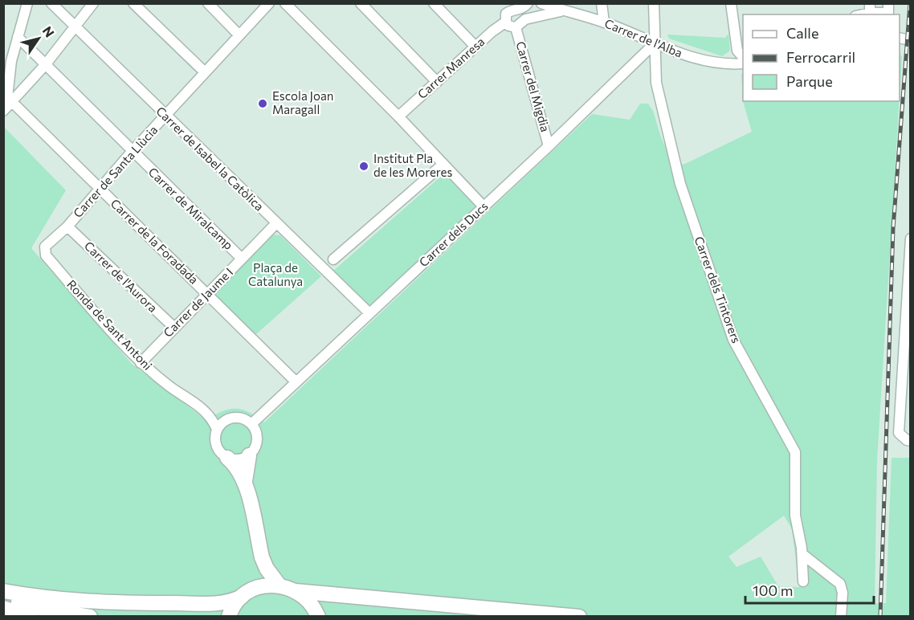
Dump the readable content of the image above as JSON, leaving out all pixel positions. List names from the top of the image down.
{
  "streets": {
    "street": [
      "Carrer de l'Alba",
      "Carrer Manresa",
      "Carrer del Migdia",
      "Carrer de Isabel la Catòlica",
      "Carrer de Santa Llùcia",
      "Carrer de Miralcamp",
      "Carrer dels Ducs",
      "Carrer de la Foradada",
      "Carrer de l'Aurora",
      "Carrer dels Tintorers",
      "Carrer de Jaume I",
      "Ronda de Sant Antoni"
    ]
  },
  "crossings": [
    ["Carrer de l'Alba", "Carrer del Migdia"],
    ["Carrer de l'Alba", "Carrer dels Ducs"],
    ["Carrer de l'Alba", "Carrer dels Tintorers"],
    ["Carrer del Migdia", "Carrer dels Ducs"],
    ["Carrer de Isabel la Catòlica", "Carrer de Santa Llùcia"],
    ["Carrer de Isabel la Catòlica", "Carrer dels Ducs"],
    ["Carrer de Isabel la Catòlica", "Carrer de Jaume I"],
    ["Carrer de Santa Llùcia", "Carrer de Miralcamp"],
    ["Carrer de Santa Llùcia", "Carrer de la Foradada"],
    ["Carrer de Santa Llùcia", "Carrer de l'Aurora"],
    ["Carrer de Santa Llùcia", "Ronda de Sant Antoni"],
    ["Carrer de Miralcamp", "Carrer de Jaume I"],
    ["Carrer dels Ducs", "Carrer de la Foradada"],
    ["Carrer dels Ducs", "Carrer dels Tintorers"],
    ["Carrer dels Ducs", "Ronda de Sant Antoni"],
    ["Carrer de la Foradada", "Carrer de Jaume I"],
    ["Carrer de l'Aurora", "Carrer de Jaume I"],
    ["Carrer de Jaume I", "Ronda de Sant Antoni"]
  ],
  "parks": ["Plaça de Catalunya"],
  "places": ["Escola Joan Maragall", "Institut Pla de les Moreres"],
  "legend": ["Calle", "Ferrocarril", "Parque"],
  "scale_bar": "100 m",
  "north": "top right"
}
